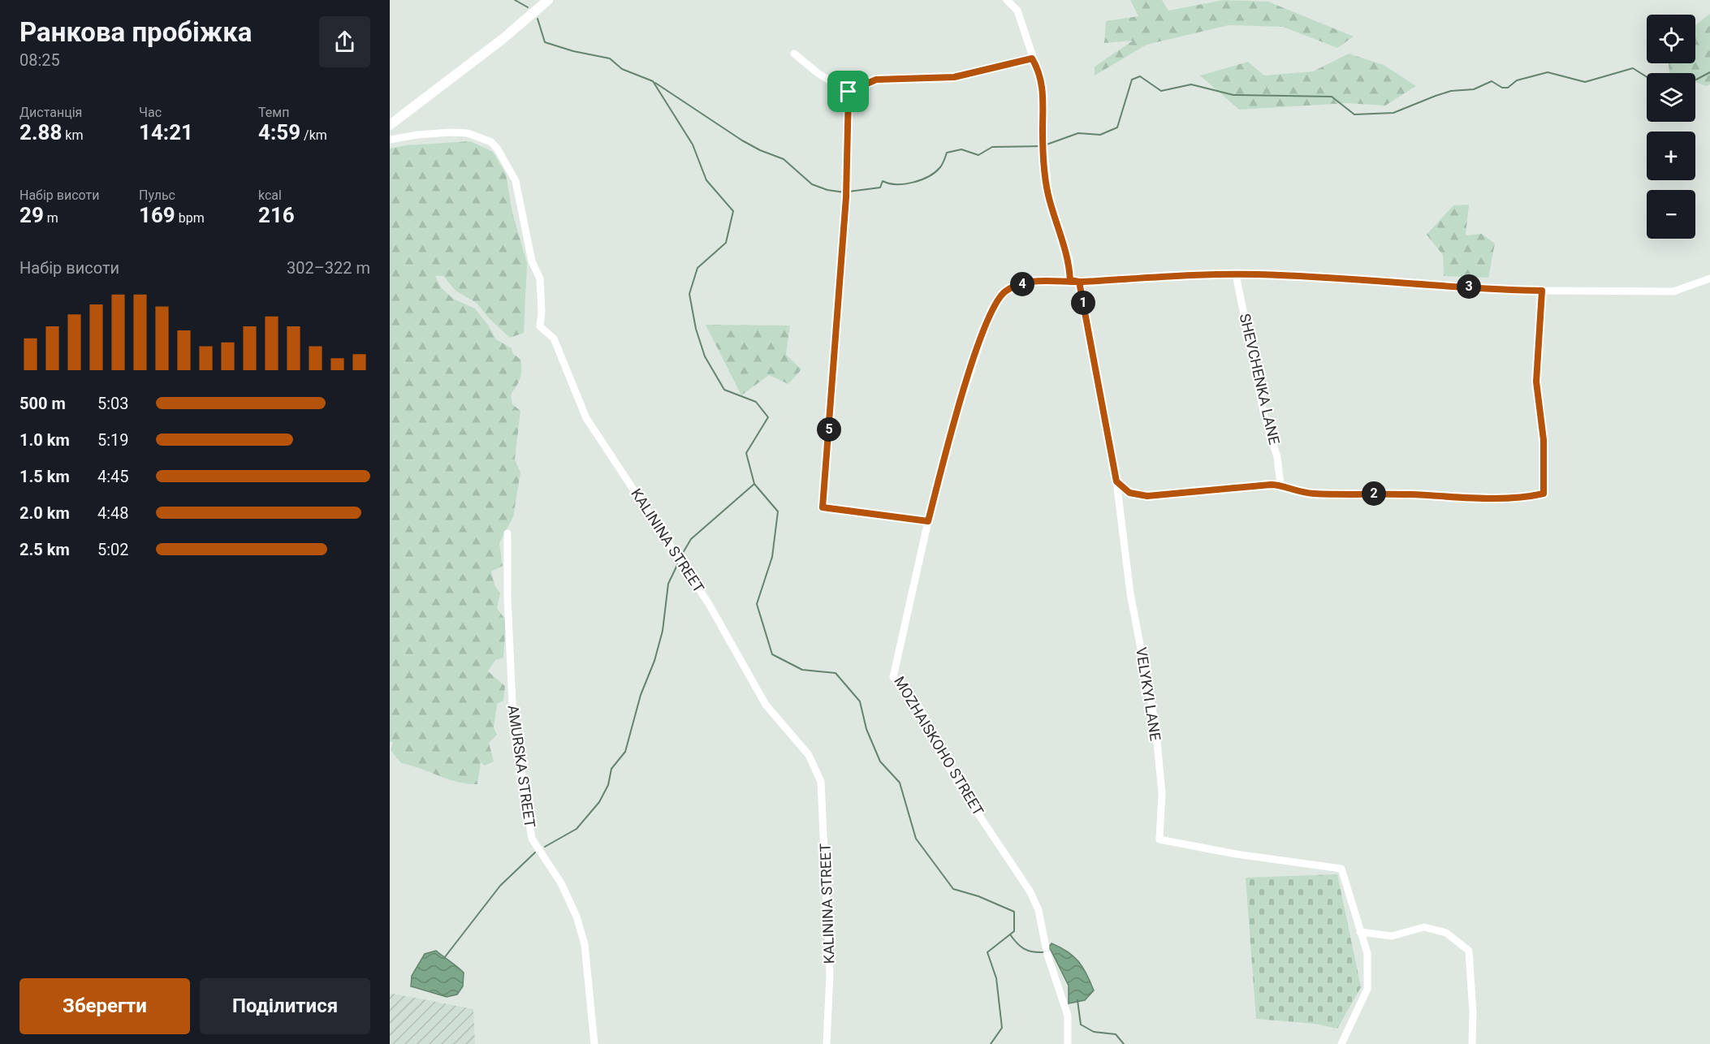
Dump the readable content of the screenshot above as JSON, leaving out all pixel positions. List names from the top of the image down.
{
  "streets": {
    "street": [
      "SHEVCHENKA LANE",
      "KALININA STREET",
      "VELYKYI LANE",
      "MOZHAISKOHO STREET",
      "AMURSKA STREET"
    ]
  },
  "crossings": [
    ["SHEVCHENKA LANE", "MOZHAISKOHO STREET"],
    ["VELYKYI LANE", "MOZHAISKOHO STREET"]
  ],
  "page": {
    "heading": ["Ранкова пробіжка", "08:25"],
    "map_buttons": ["+", "−"],
    "stats": [
      ["Дистанція", "2.88 km"],
      ["Час", "14:21"],
      ["Темп", "4:59 /km"],
      ["Набір висоти", "29 m"],
      ["Пульс", "169 bpm"],
      ["kcal", "216"]
    ],
    "chart": ["Набір висоти", "302–322 m"],
    "pins": [
      "4",
      "3",
      "1",
      "5",
      "2"
    ],
    "list": [
      {
        "name": "500 m",
        "note": "5:03"
      },
      {
        "name": "1.0 km",
        "note": "5:19"
      },
      {
        "name": "1.5 km",
        "note": "4:45"
      },
      {
        "name": "2.0 km",
        "note": "4:48"
      },
      {
        "name": "2.5 km",
        "note": "5:02"
      }
    ],
    "buttons": ["Зберегти", "Поділитися"]
  }
}
